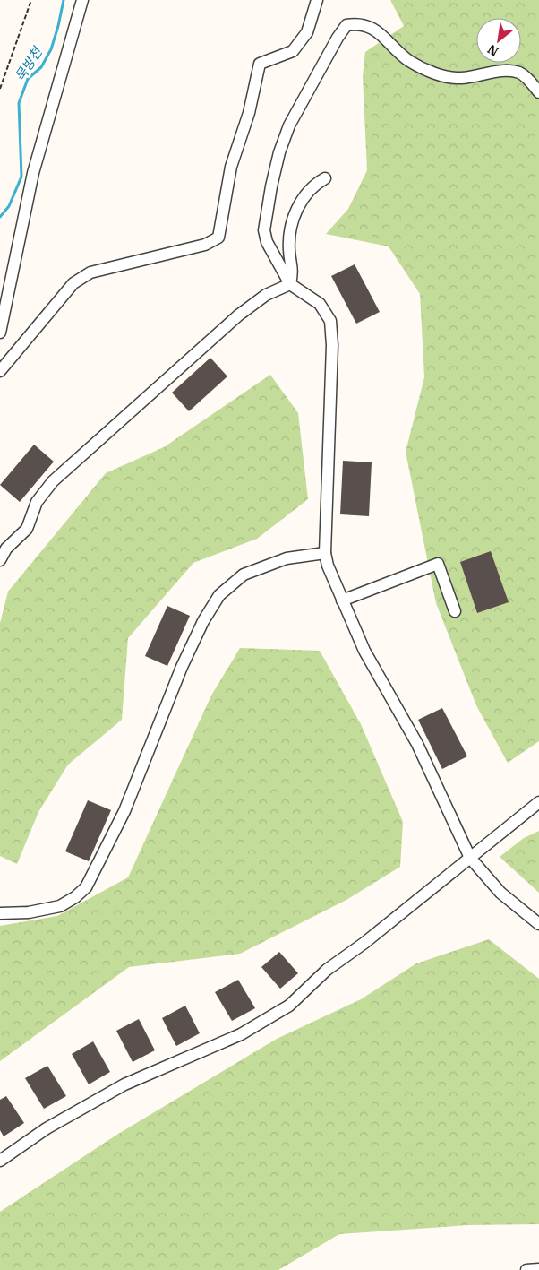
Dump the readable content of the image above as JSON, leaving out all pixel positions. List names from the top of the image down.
{
  "water": ["묵방천"],
  "north": "bottom left"
}
